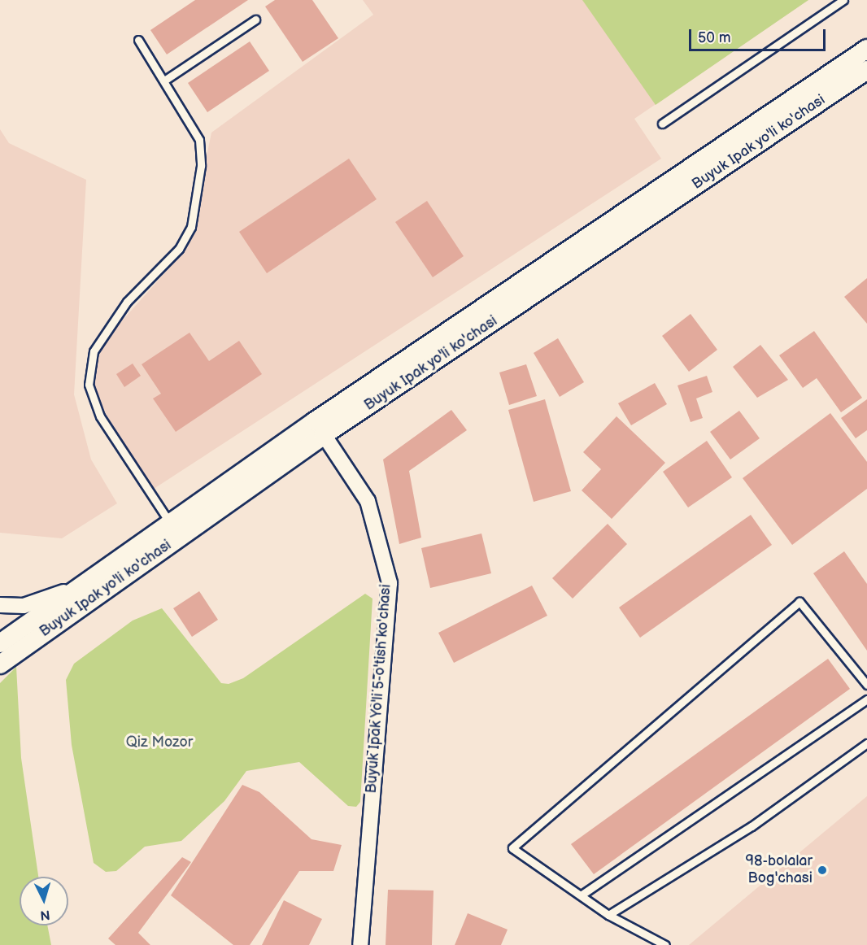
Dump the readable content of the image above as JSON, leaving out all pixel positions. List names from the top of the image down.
{
  "streets": {
    "street": ["Buyuk Ipak yo'li ko'chasi", "Buyuk Ipak Yo'li 5-o'tish ko'chasi"]
  },
  "crossings": [
    ["Buyuk Ipak yo'li ko'chasi", "Buyuk Ipak Yo'li 5-o'tish ko'chasi"]
  ],
  "parks": ["Qiz Mozor"],
  "places": ["98-bolalar Bog'chasi"],
  "scale_bar": "50 m",
  "north": "bottom"
}
